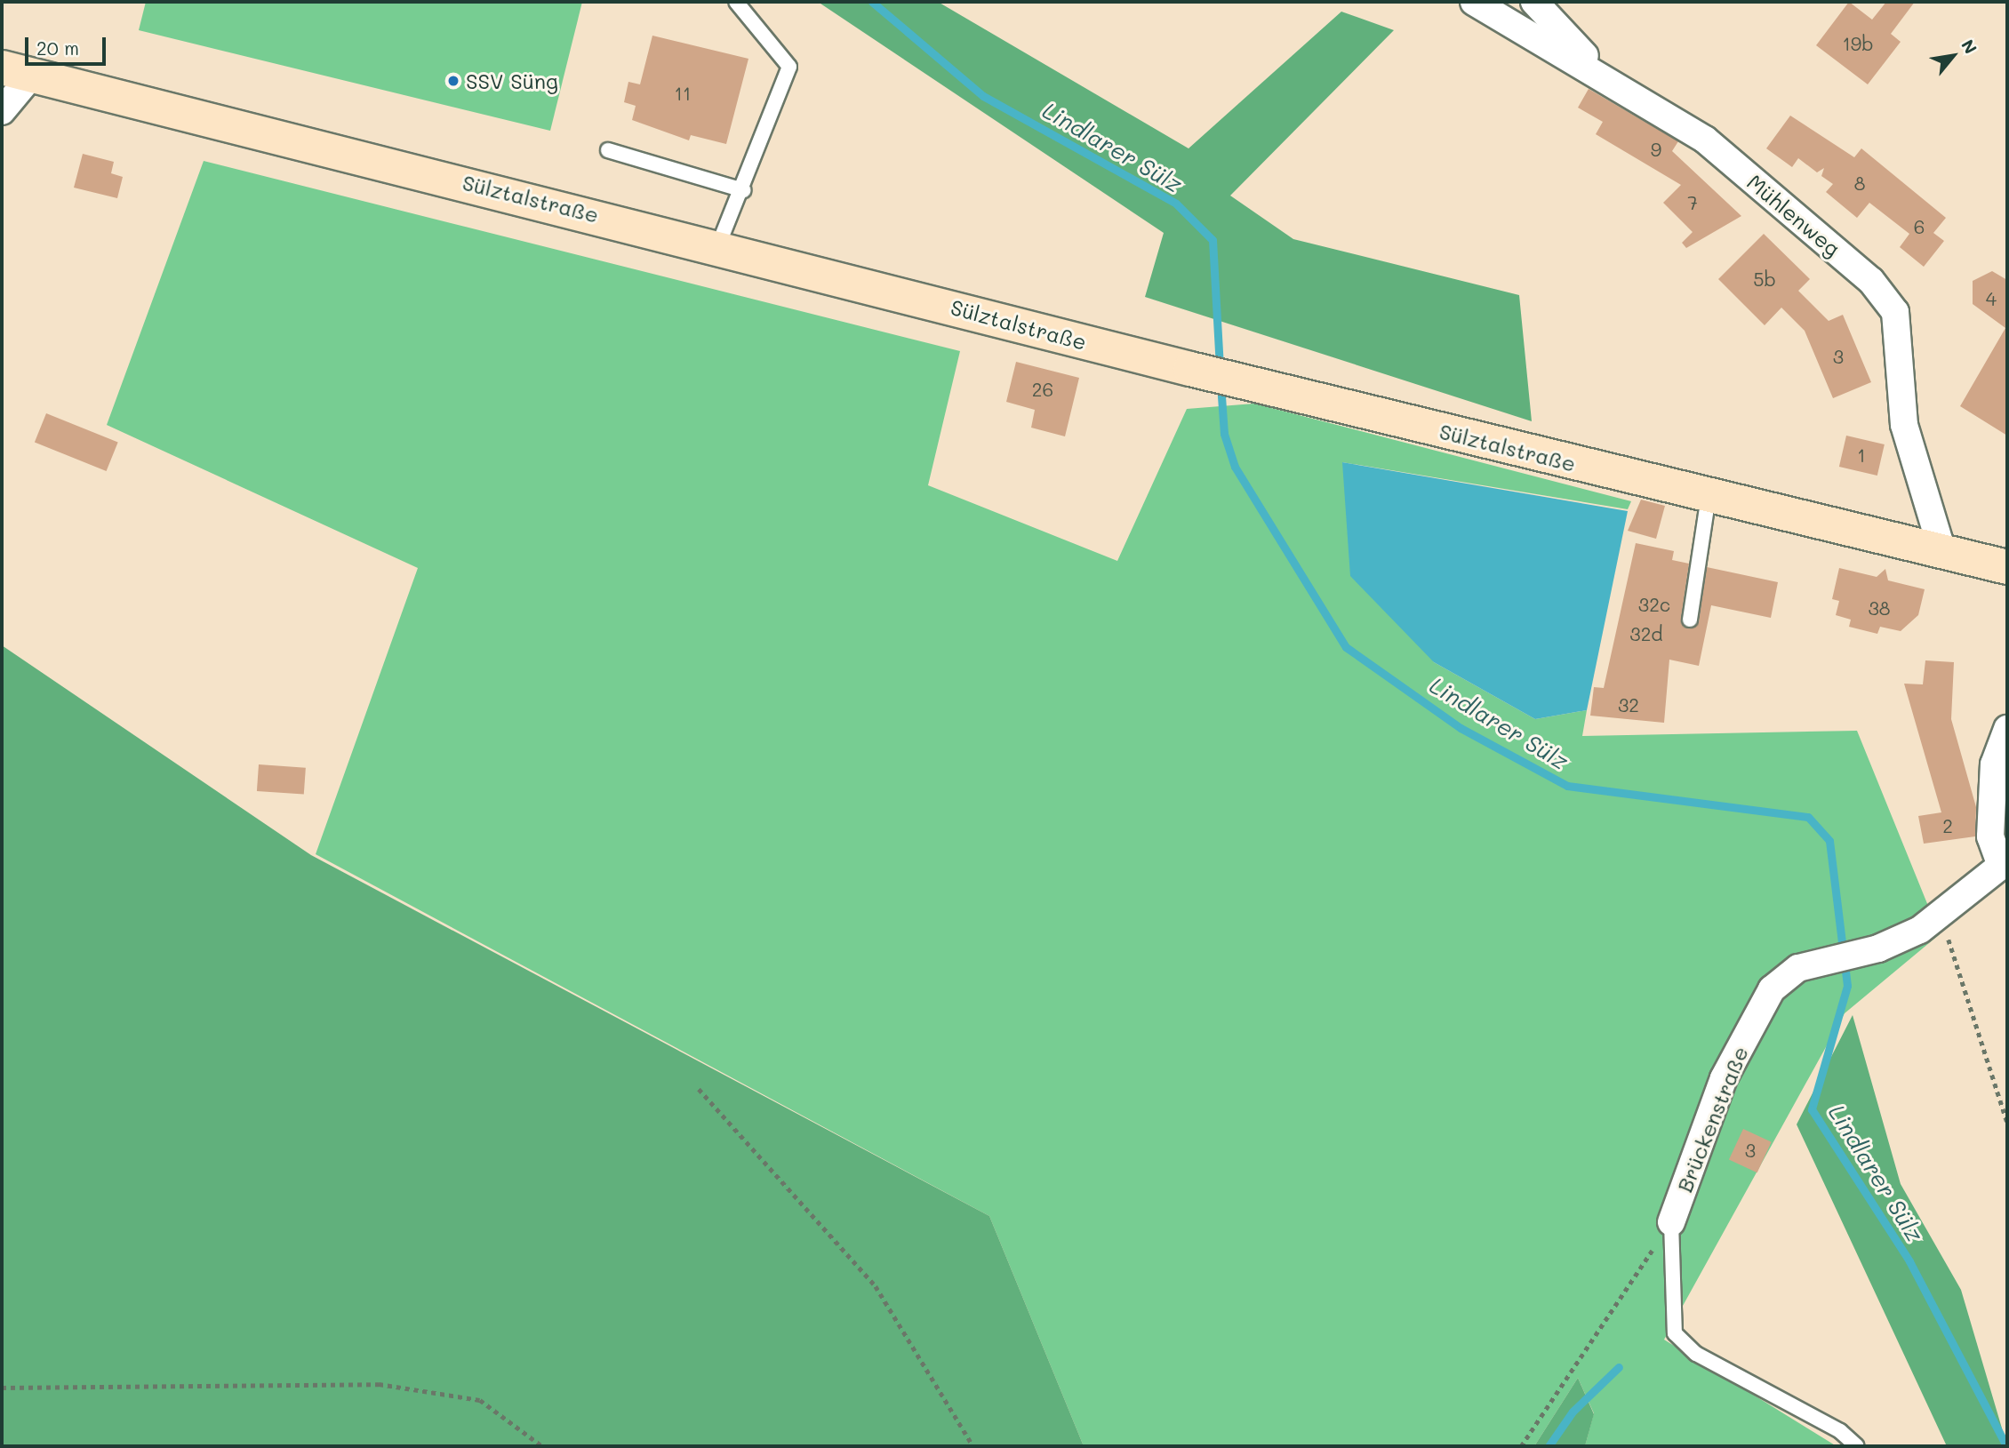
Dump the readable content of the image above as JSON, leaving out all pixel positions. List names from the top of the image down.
{
  "streets": {
    "main road": ["Sülztalstraße"],
    "street": ["Mühlenweg", "Brückenstraße"]
  },
  "crossings": [
    ["Sülztalstraße", "Mühlenweg"]
  ],
  "water": ["Lindlarer Sülz"],
  "places": ["SSV Süng"],
  "house_numbers": [
    "19b",
    "11",
    "9",
    "8",
    "7",
    "6",
    "5b",
    "4",
    "3",
    "26",
    "1",
    "32c",
    "38",
    "32d",
    "32",
    "2",
    "3"
  ],
  "scale_bar": "20 m",
  "north": "top right"
}
